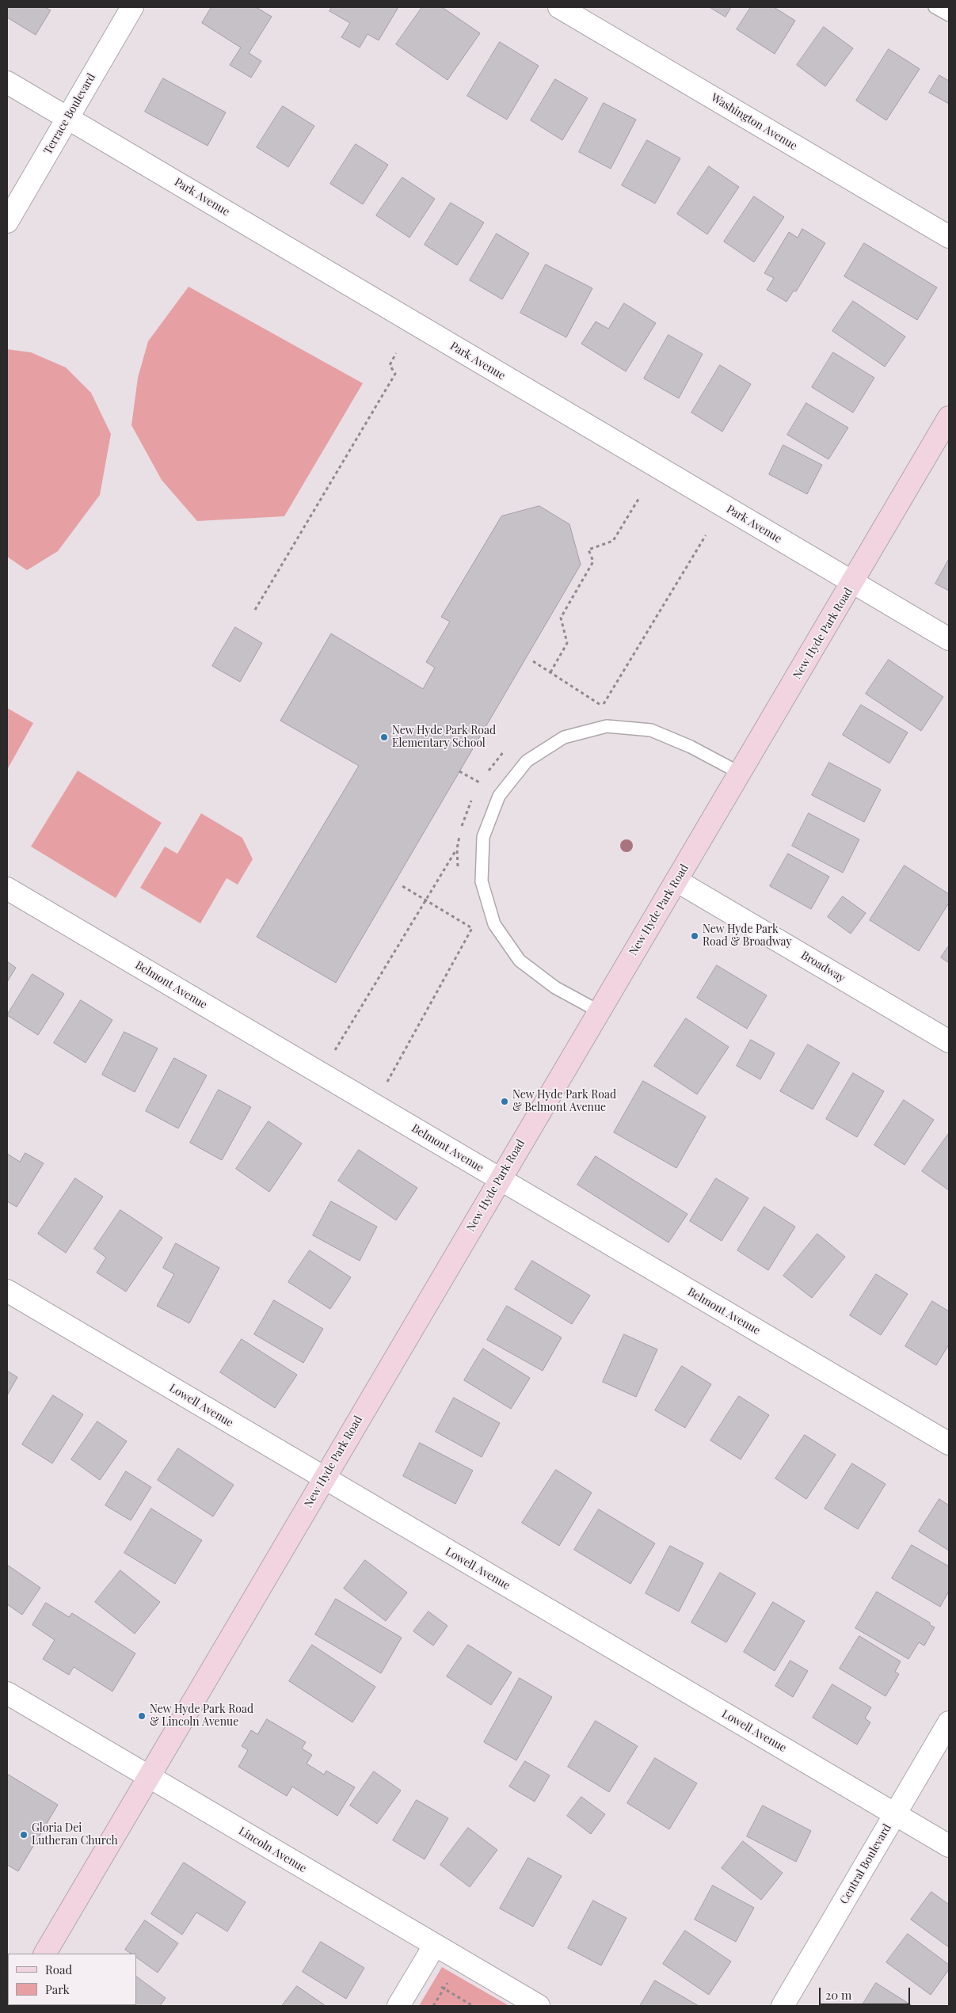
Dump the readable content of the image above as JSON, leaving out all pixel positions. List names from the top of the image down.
{
  "streets": {
    "main road": ["New Hyde Park Road"],
    "street": [
      "Terrace Boulevard",
      "Washington Avenue",
      "Park Avenue",
      "Broadway",
      "Belmont Avenue",
      "Lowell Avenue",
      "Lincoln Avenue",
      "Central Boulevard"
    ]
  },
  "crossings": [
    ["Terrace Boulevard", "Park Avenue"],
    ["Park Avenue", "New Hyde Park Road"],
    ["New Hyde Park Road", "Broadway"],
    ["New Hyde Park Road", "Belmont Avenue"],
    ["New Hyde Park Road", "Lowell Avenue"],
    ["New Hyde Park Road", "Lincoln Avenue"],
    ["Lowell Avenue", "Central Boulevard"]
  ],
  "places": [
    "New Hyde Park Road Elementary School",
    "New Hyde Park Road & Broadway",
    "New Hyde Park Road & Belmont Avenue",
    "New Hyde Park Road & Lincoln Avenue",
    "Gloria Dei Lutheran Church"
  ],
  "legend": ["Road", "Park"],
  "scale_bar": "20 m"
}
